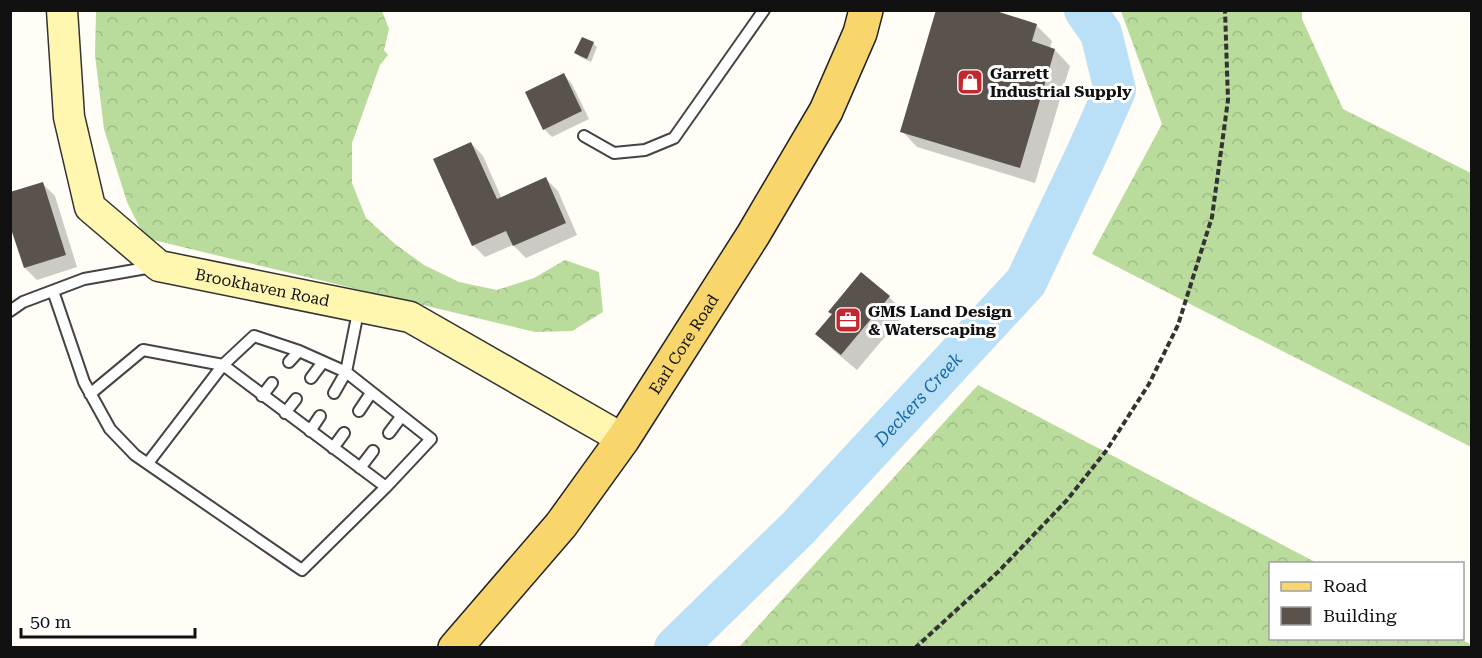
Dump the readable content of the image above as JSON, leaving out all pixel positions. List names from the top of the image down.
{
  "streets": {
    "main road": ["Earl Core Road"],
    "street": ["Brookhaven Road"]
  },
  "crossings": [
    ["Brookhaven Road", "Earl Core Road"]
  ],
  "water": ["Deckers Creek"],
  "places": {
    "shop": ["Garrett Industrial Supply"],
    "office": ["GMS Land Design & Waterscaping"]
  },
  "legend": ["Road", "Building"],
  "scale_bar": "50 m"
}
